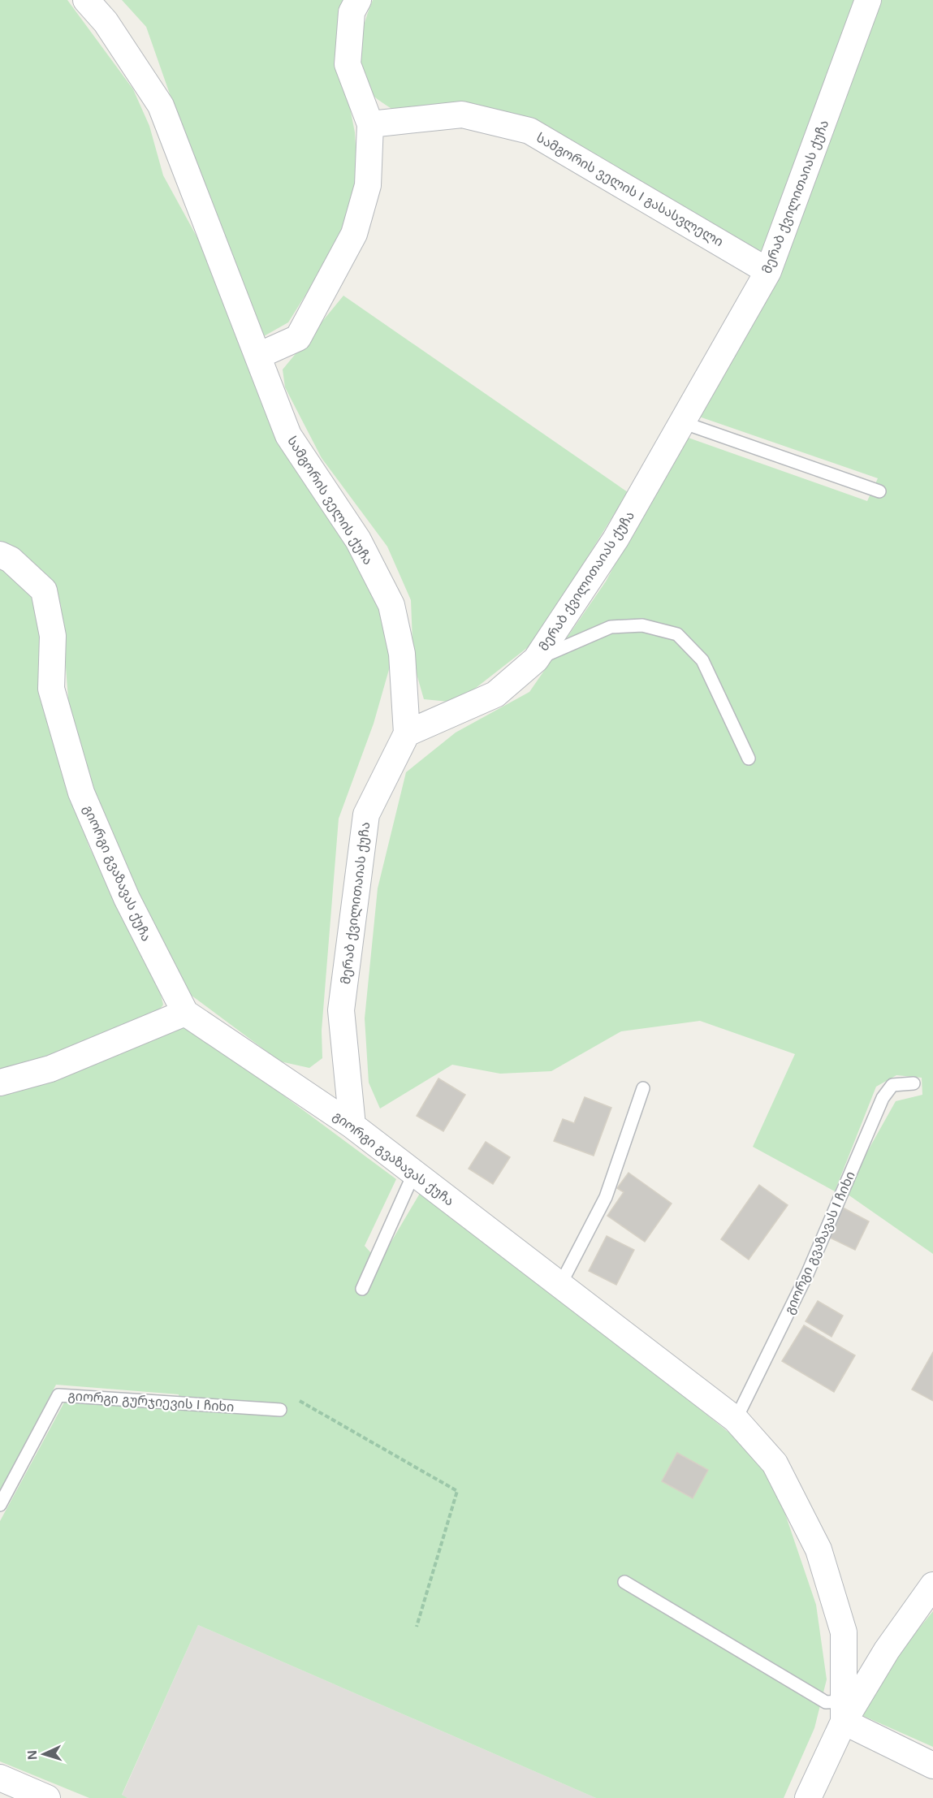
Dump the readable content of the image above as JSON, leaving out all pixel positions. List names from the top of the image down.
{
  "streets": {
    "street": [
      "სამგორის ველის I გასასვლელი",
      "მერაბ ქვილითაიას ქუჩა",
      "სამგორის ველის ქუჩა",
      "გიორგი გვაზავას ქუჩა"
    ],
    "lane": ["გიორგი გვაზავას I ჩიხი", "გიორგი გურჯიევის I ჩიხი"]
  },
  "crossings": [
    ["სამგორის ველის I გასასვლელი", "მერაბ ქვილითაიას ქუჩა"],
    ["მერაბ ქვილითაიას ქუჩა", "სამგორის ველის ქუჩა"],
    ["მერაბ ქვილითაიას ქუჩა", "გიორგი გვაზავას ქუჩა"],
    ["გიორგი გვაზავას ქუჩა", "გიორგი გვაზავას I ჩიხი"]
  ],
  "north": "left"
}
